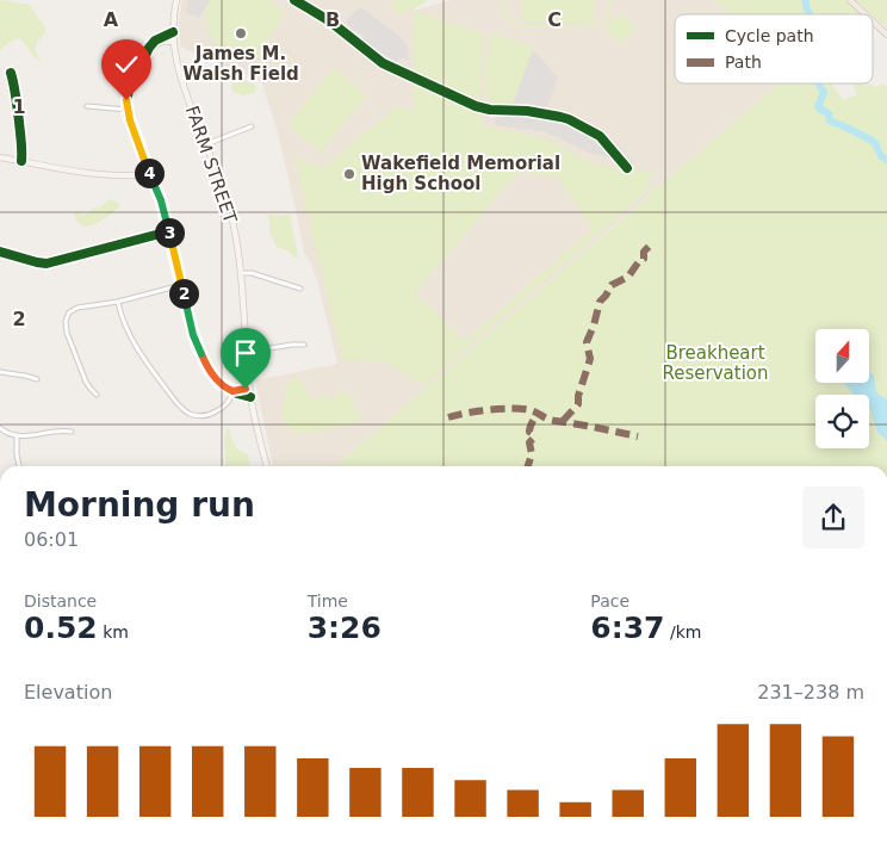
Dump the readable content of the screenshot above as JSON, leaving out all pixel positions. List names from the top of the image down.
{
  "streets": {
    "main road": ["FARM STREET"]
  },
  "parks": ["Breakheart Reservation"],
  "places": ["James M. Walsh Field", "Wakefield Memorial High School"],
  "legend": ["Cycle path", "Path"],
  "north": "top",
  "page": {
    "pins": ["4", "3", "2"],
    "heading": ["Morning run", "06:01"],
    "stats": [
      ["Distance", "0.52 km"],
      ["Time", "3:26"],
      ["Pace", "6:37 /km"]
    ],
    "chart": ["Elevation", "231–238 m"]
  },
  "grid": {
    "columns": ["A", "B", "C"],
    "rows": ["1", "2"]
  }
}
